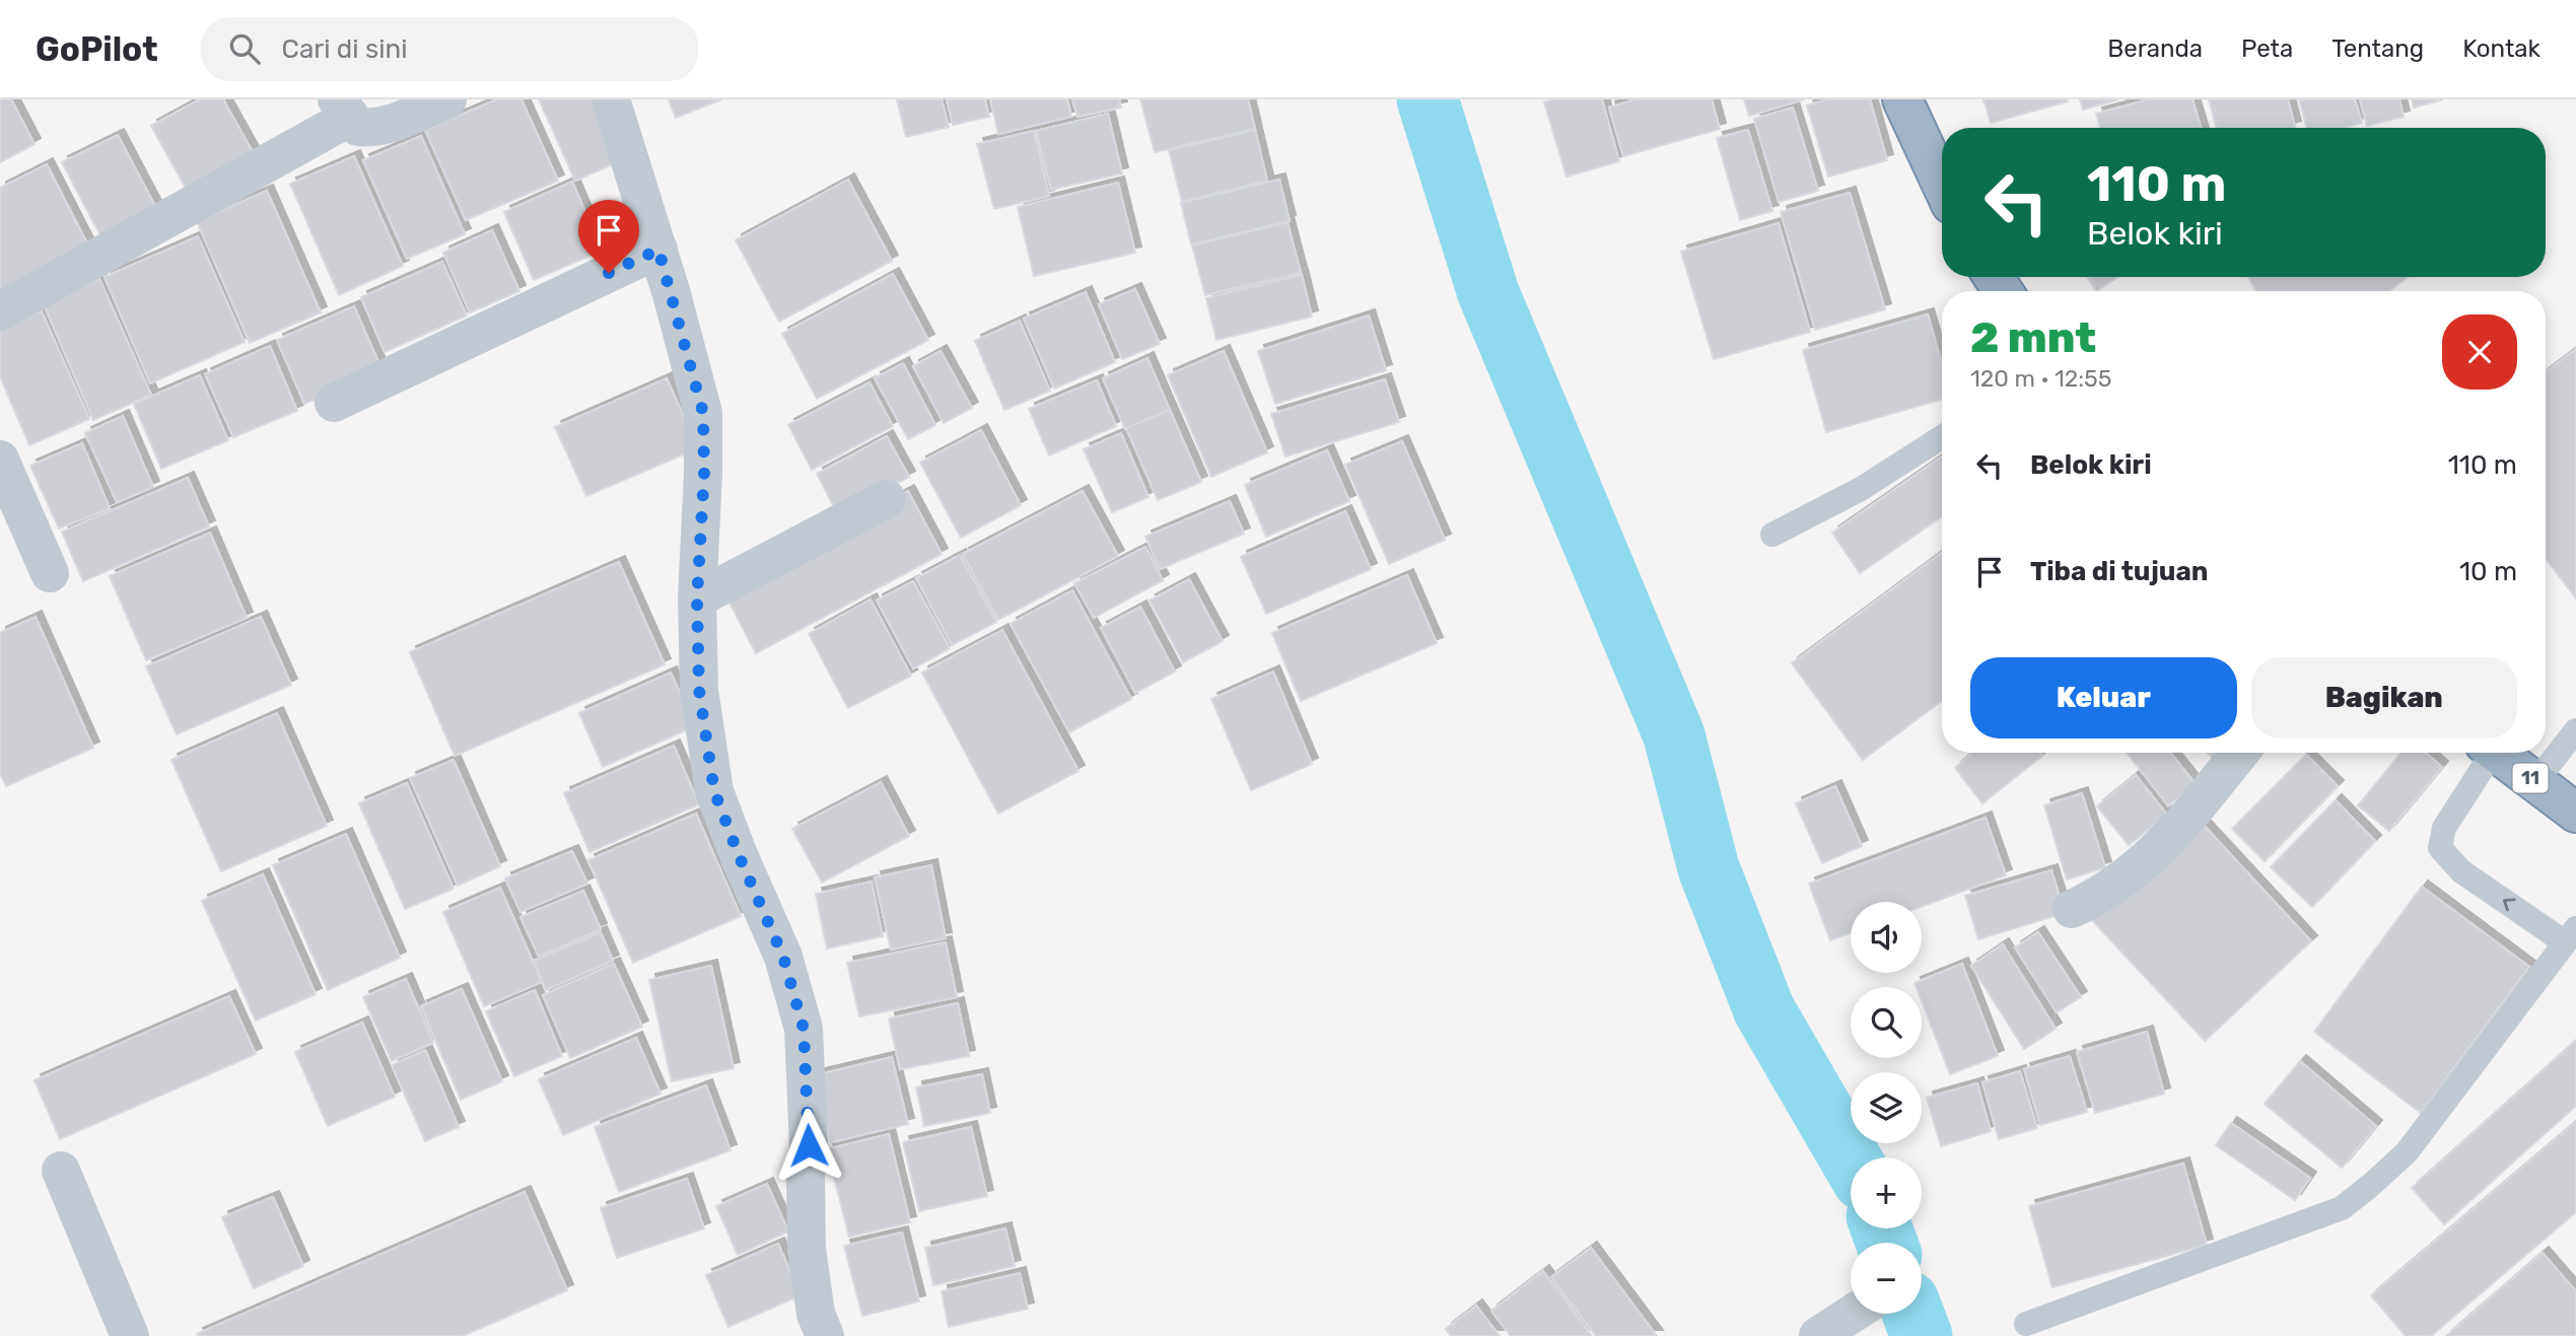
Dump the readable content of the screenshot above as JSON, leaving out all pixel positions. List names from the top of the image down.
{
  "streets": {
    "highway": ["11"]
  },
  "page": {
    "header": "GoPilot",
    "search": "Cari di sini",
    "nav": [
      "Beranda",
      "Peta",
      "Tentang",
      "Kontak"
    ],
    "turn": ["110 m", "Belok kiri"],
    "heading": ["2 mnt", "120 m · 12:55"],
    "list": [
      {
        "name": "Belok kiri",
        "value": "110 m"
      },
      {
        "name": "Tiba di tujuan",
        "value": "10 m"
      }
    ],
    "buttons": ["Keluar", "Bagikan"],
    "map_buttons": ["+", "−"]
  }
}
